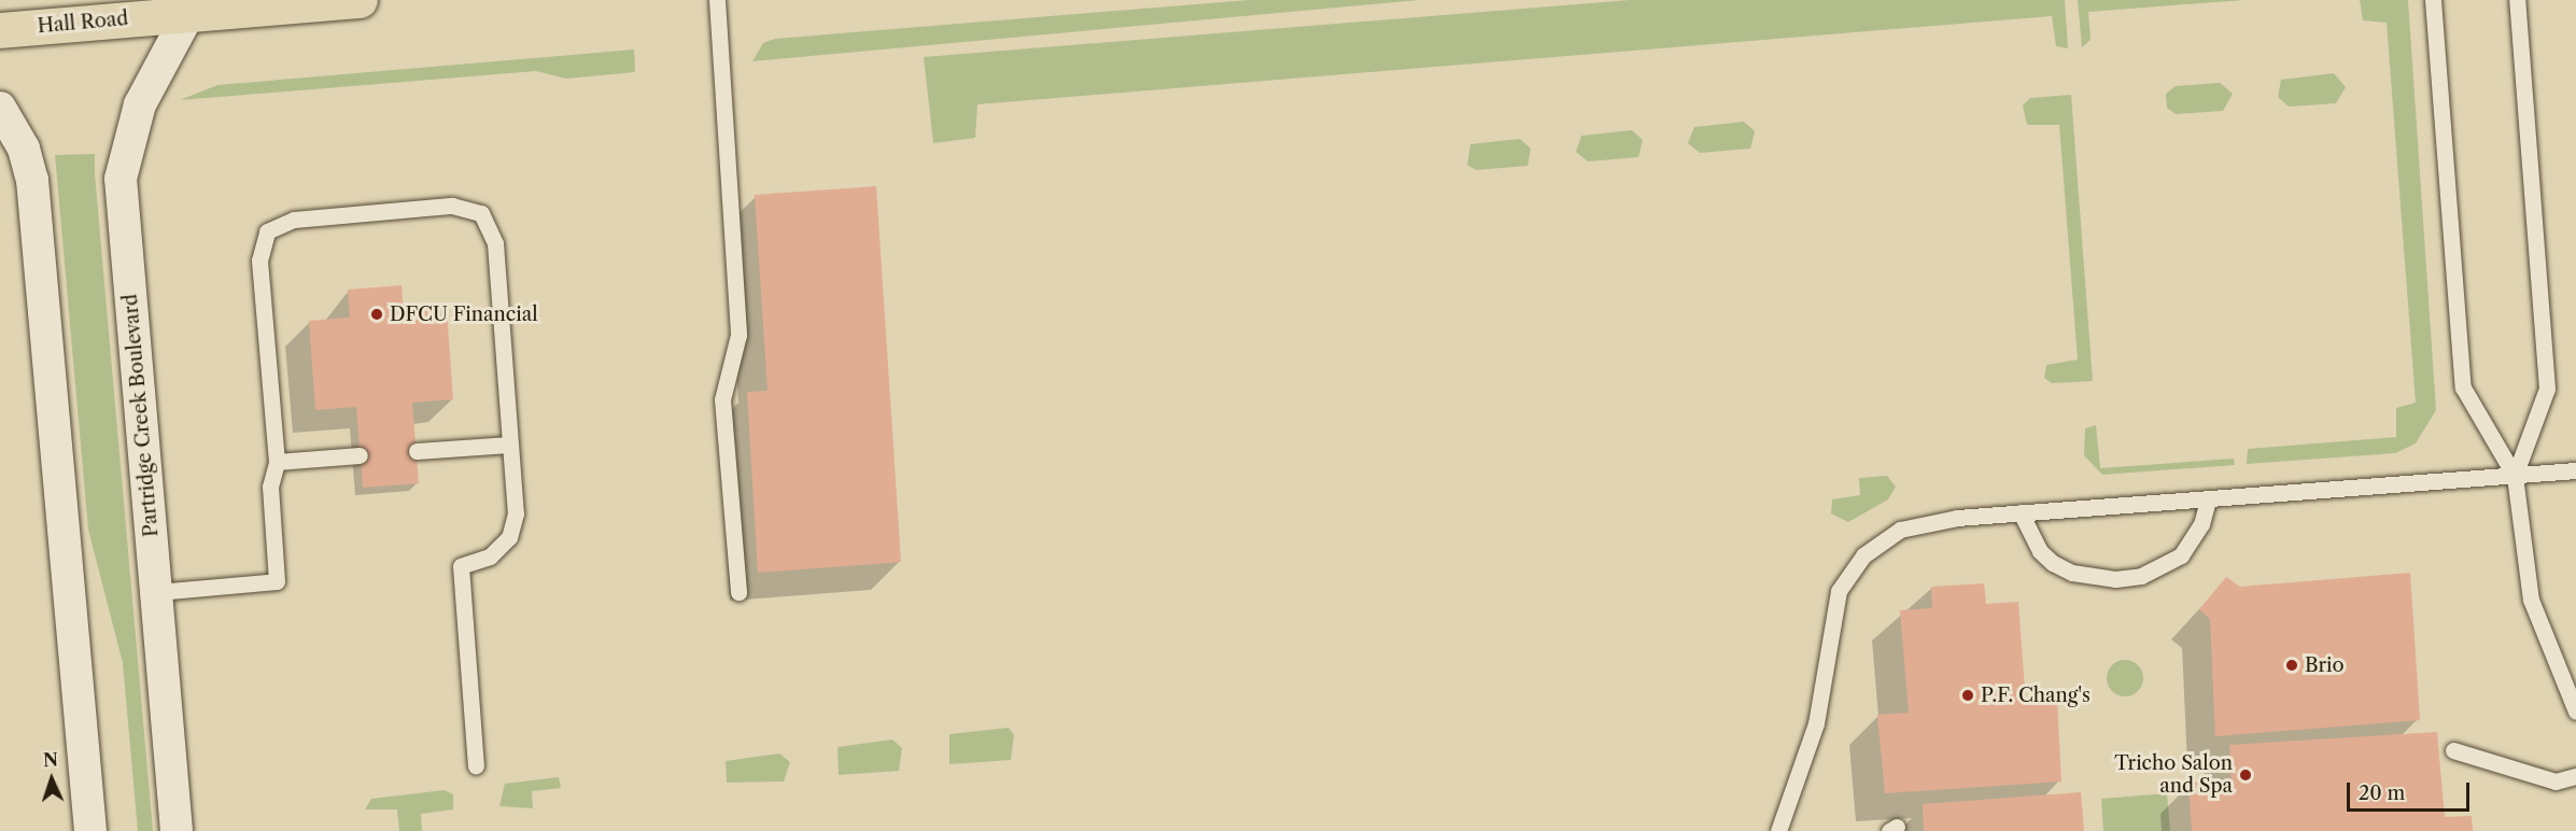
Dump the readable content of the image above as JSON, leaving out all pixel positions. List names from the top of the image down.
{
  "streets": {
    "highway": ["Hall Road"],
    "street": ["Partridge Creek Boulevard"]
  },
  "crossings": [
    ["Hall Road", "Partridge Creek Boulevard"]
  ],
  "places": [
    "DFCU Financial",
    "Brio",
    "P.F. Chang's",
    "Tricho Salon and Spa"
  ],
  "scale_bar": "20 m",
  "north": "top"
}
